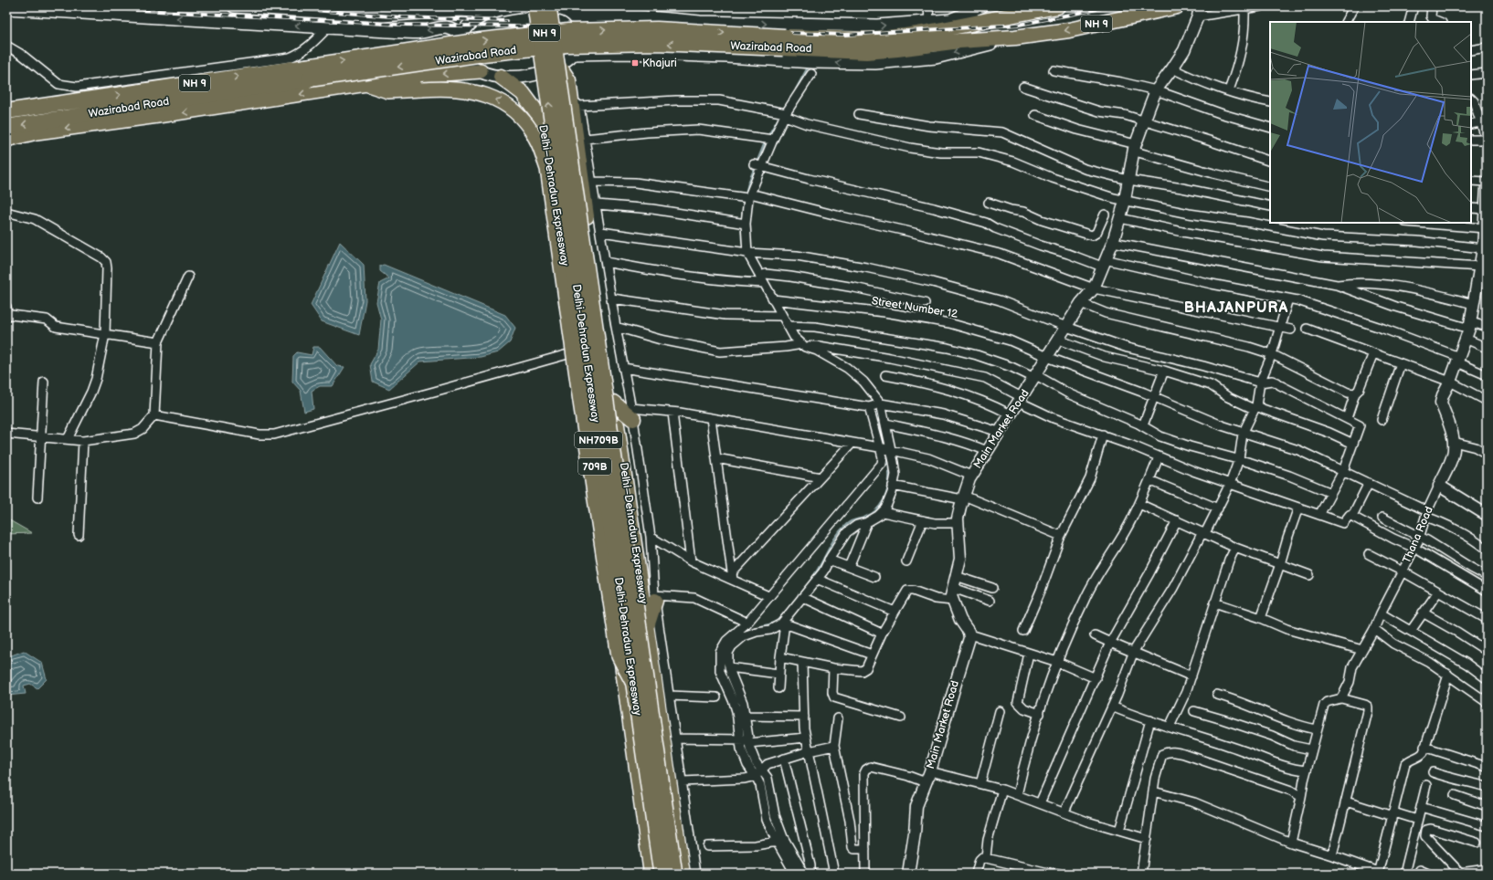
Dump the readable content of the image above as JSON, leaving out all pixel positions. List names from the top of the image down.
{
  "streets": {
    "highway": [
      "NH 9",
      "Wazirabad Road",
      "Delhi–Dehradun Expressway",
      "Delhi-Dehradun Expressway",
      "NH709B",
      "709B"
    ],
    "street": ["Street Number 12", "Main Market Road", "Thana Road"]
  },
  "crossings": [
    ["Street Number 12", "Main Market Road"],
    ["Street Number 12", "Thana Road"]
  ],
  "districts": ["BHAJANPURA"],
  "places": {
    "transit": ["Khajuri"]
  }
}
